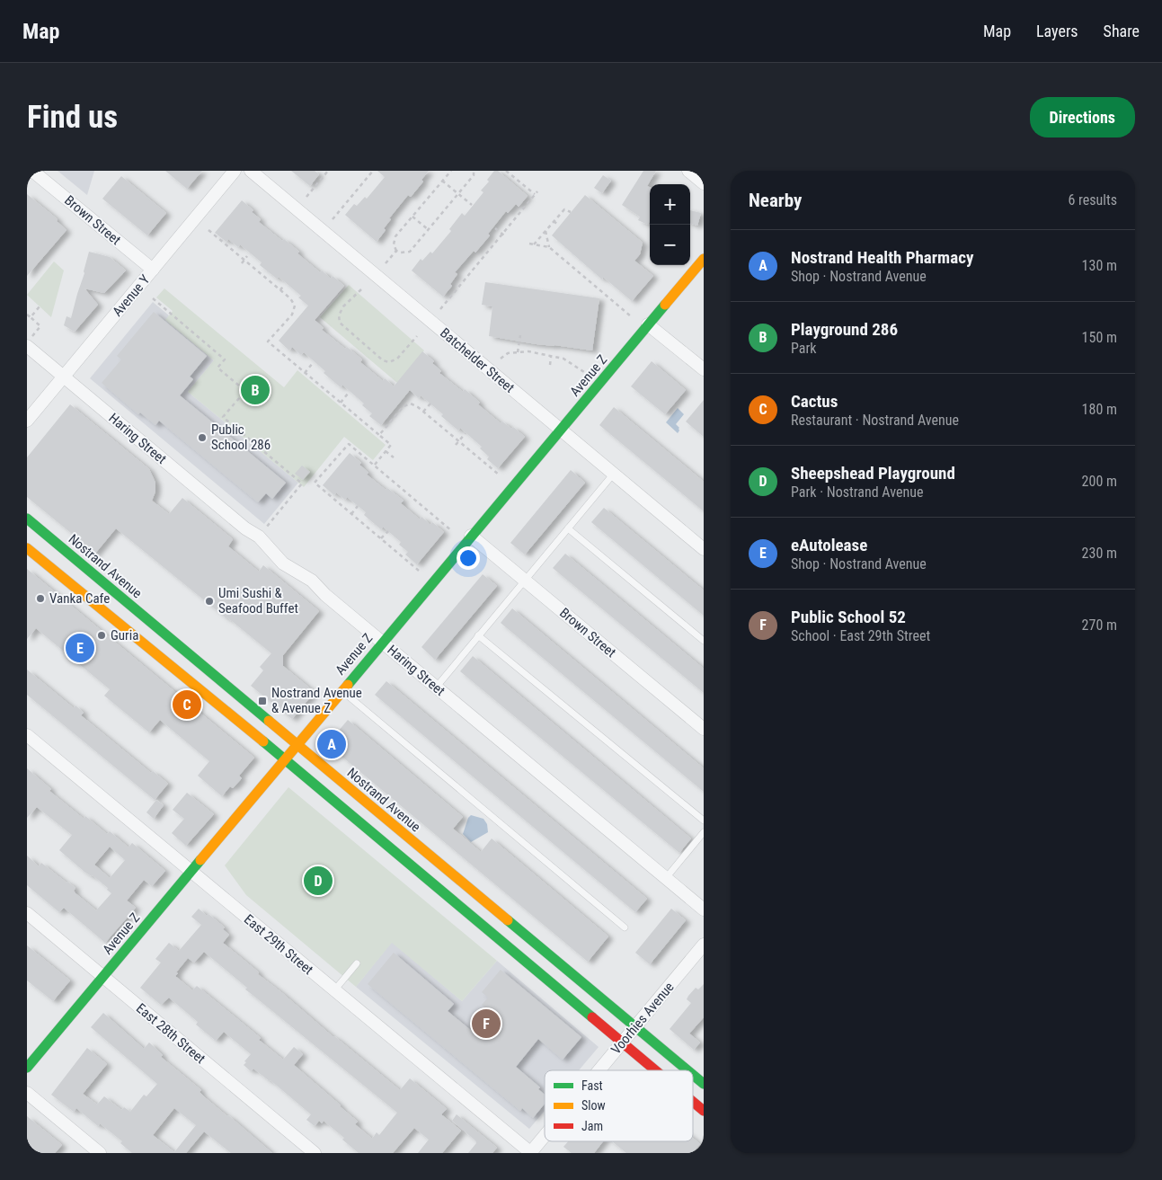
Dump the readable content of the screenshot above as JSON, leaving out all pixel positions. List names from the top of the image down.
{
  "streets": {
    "main road": ["Avenue Z", "Nostrand Avenue"],
    "street": [
      "Brown Street",
      "Avenue Y",
      "Batchelder Street",
      "Haring Street",
      "East 29th Street",
      "Voorhies Avenue",
      "East 28th Street"
    ]
  },
  "crossings": [
    ["Brown Street", "Avenue Y"],
    ["Brown Street", "Avenue Z"],
    ["Avenue Y", "Haring Street"],
    ["Batchelder Street", "Avenue Z"],
    ["Avenue Z", "Haring Street"],
    ["Avenue Z", "Nostrand Avenue"],
    ["Avenue Z", "East 29th Street"],
    ["Avenue Z", "East 28th Street"],
    ["Nostrand Avenue", "Voorhies Avenue"],
    ["East 29th Street", "Voorhies Avenue"]
  ],
  "places": {
    "other": [
      "Public School 286",
      "Vanka Cafe",
      "Umi Sushi & Seafood Buffet",
      "Guria"
    ],
    "transit": ["Nostrand Avenue & Avenue Z"]
  },
  "legend": ["Fast", "Slow", "Jam"],
  "page": {
    "header": "Map",
    "nav": ["Map", "Layers", "Share"],
    "buttons": "Directions",
    "title": "Find us",
    "heading": ["Nearby", "6 results"],
    "map_buttons": ["+", "−"],
    "list": [
      {
        "mark": "A",
        "name": "Nostrand Health Pharmacy",
        "note": "Shop · Nostrand Avenue",
        "value": "130 m"
      },
      {
        "mark": "B",
        "name": "Playground 286",
        "note": "Park",
        "value": "150 m"
      },
      {
        "mark": "C",
        "name": "Cactus",
        "note": "Restaurant · Nostrand Avenue",
        "value": "180 m"
      },
      {
        "mark": "D",
        "name": "Sheepshead Playground",
        "note": "Park · Nostrand Avenue",
        "value": "200 m"
      },
      {
        "mark": "E",
        "name": "eAutolease",
        "note": "Shop · Nostrand Avenue",
        "value": "230 m"
      },
      {
        "mark": "F",
        "name": "Public School 52",
        "note": "School · East 29th Street",
        "value": "270 m"
      }
    ],
    "pins": [
      "B",
      "E",
      "C",
      "A",
      "D",
      "F"
    ]
  }
}
